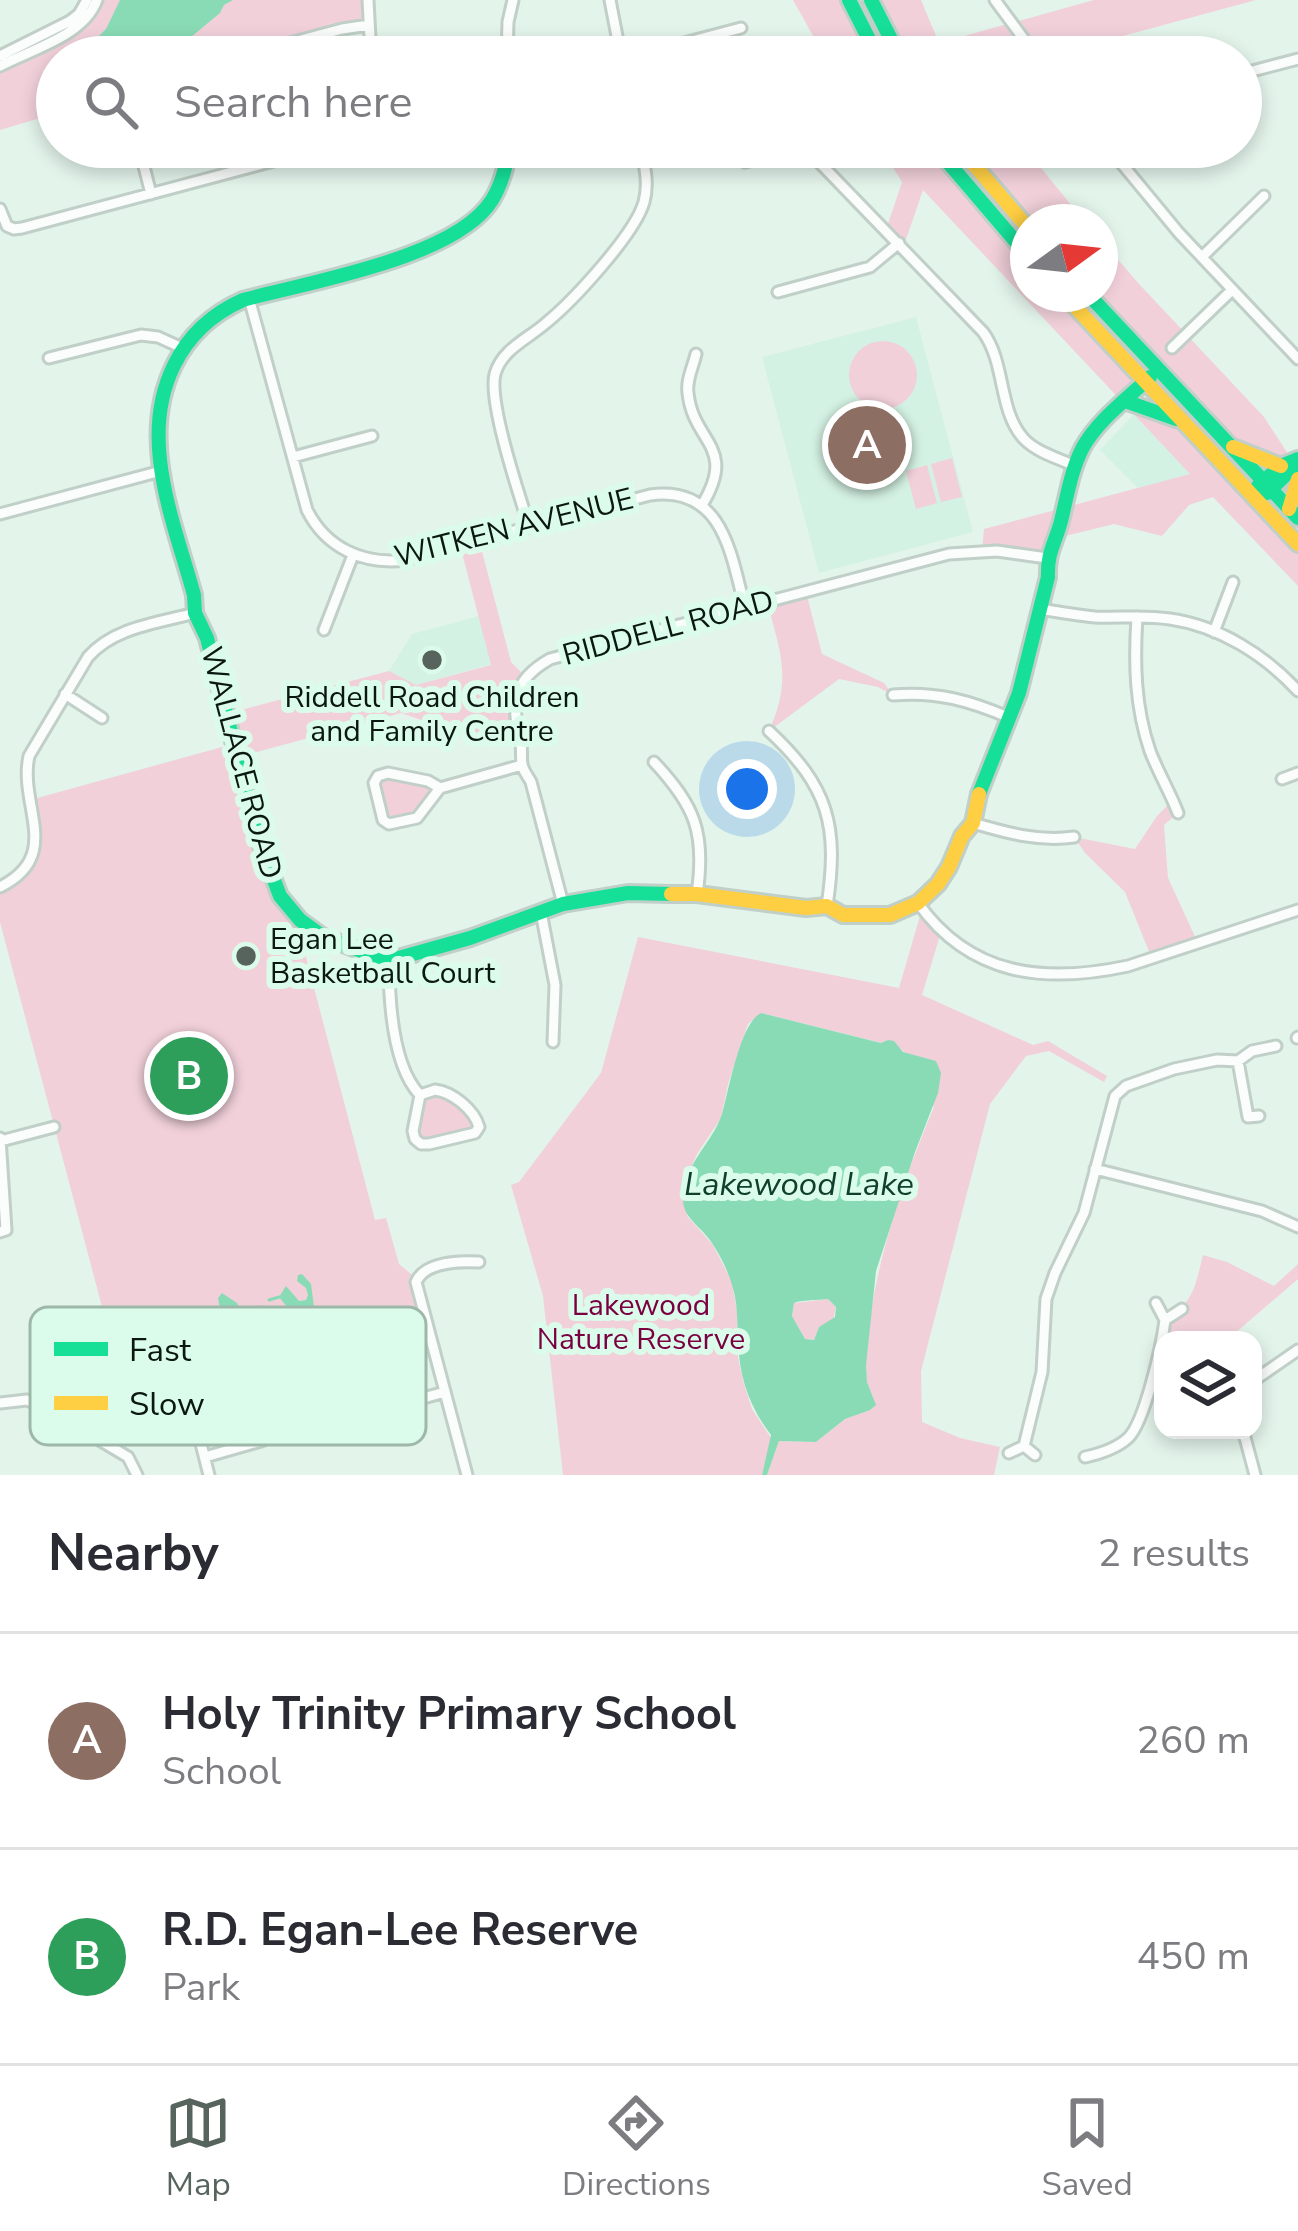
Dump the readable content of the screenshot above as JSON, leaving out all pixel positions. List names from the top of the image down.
{
  "streets": {
    "street": ["WITKEN AVENUE", "RIDDELL ROAD", "WALLACE ROAD"]
  },
  "water": ["Lakewood Lake"],
  "parks": ["Lakewood Nature Reserve"],
  "places": ["Riddell Road Children and Family Centre", "Egan Lee Basketball Court"],
  "legend": ["Fast", "Slow"],
  "north": "right",
  "page": {
    "search": "Search here",
    "pins": ["A", "B"],
    "heading": ["Nearby", "2 results"],
    "list": [
      {
        "mark": "A",
        "name": "Holy Trinity Primary School",
        "note": "School",
        "value": "260 m"
      },
      {
        "mark": "B",
        "name": "R.D. Egan-Lee Reserve",
        "note": "Park",
        "value": "450 m"
      }
    ],
    "nav": ["Map", "Directions", "Saved"]
  }
}
